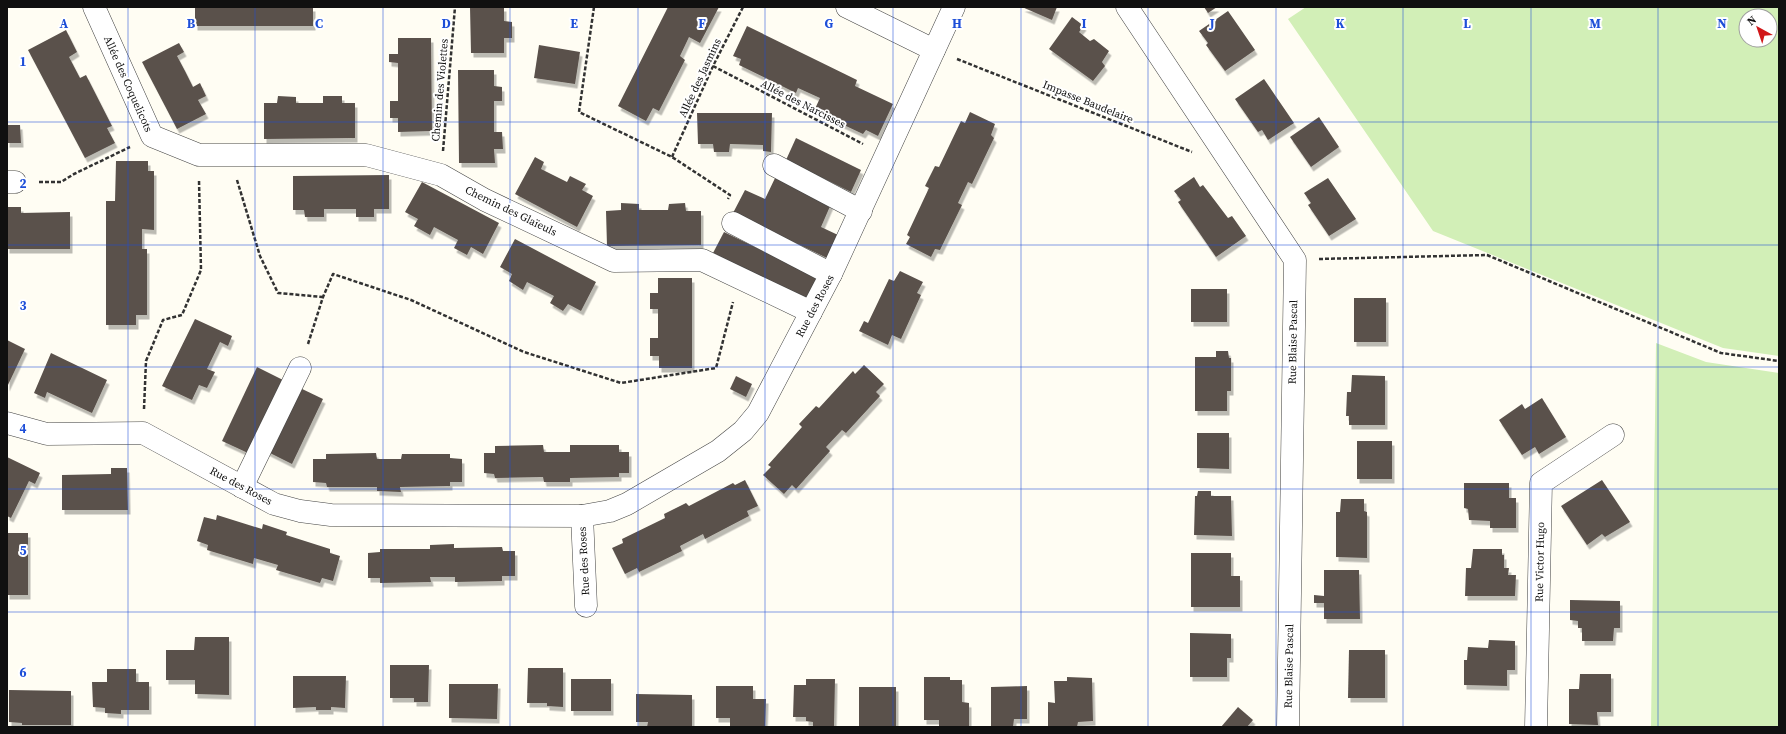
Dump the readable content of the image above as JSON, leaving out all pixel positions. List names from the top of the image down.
{
  "streets": {
    "street": [
      "Allée des Coquelicots",
      "Chemin des Glaïeuls",
      "Rue des Roses",
      "Rue Blaise Pascal",
      "Rue Victor Hugo"
    ],
    "path": [
      "Allée des Jasmins",
      "Chemin des Violettes",
      "Impasse Baudelaire",
      "Allée des Narcisses"
    ]
  },
  "crossings": [
    ["Allée des Jasmins", "Allée des Narcisses"],
    ["Allée des Coquelicots", "Chemin des Glaïeuls"],
    ["Chemin des Violettes", "Chemin des Glaïeuls"],
    ["Impasse Baudelaire", "Rue des Roses"],
    ["Allée des Narcisses", "Rue des Roses"],
    ["Chemin des Glaïeuls", "Rue des Roses"]
  ],
  "north": "top left",
  "grid": {
    "columns": [
      "A",
      "B",
      "C",
      "D",
      "E",
      "F",
      "G",
      "H",
      "I",
      "J",
      "K",
      "L",
      "M",
      "N"
    ],
    "rows": [
      "1",
      "2",
      "3",
      "4",
      "5",
      "6"
    ]
  }
}
